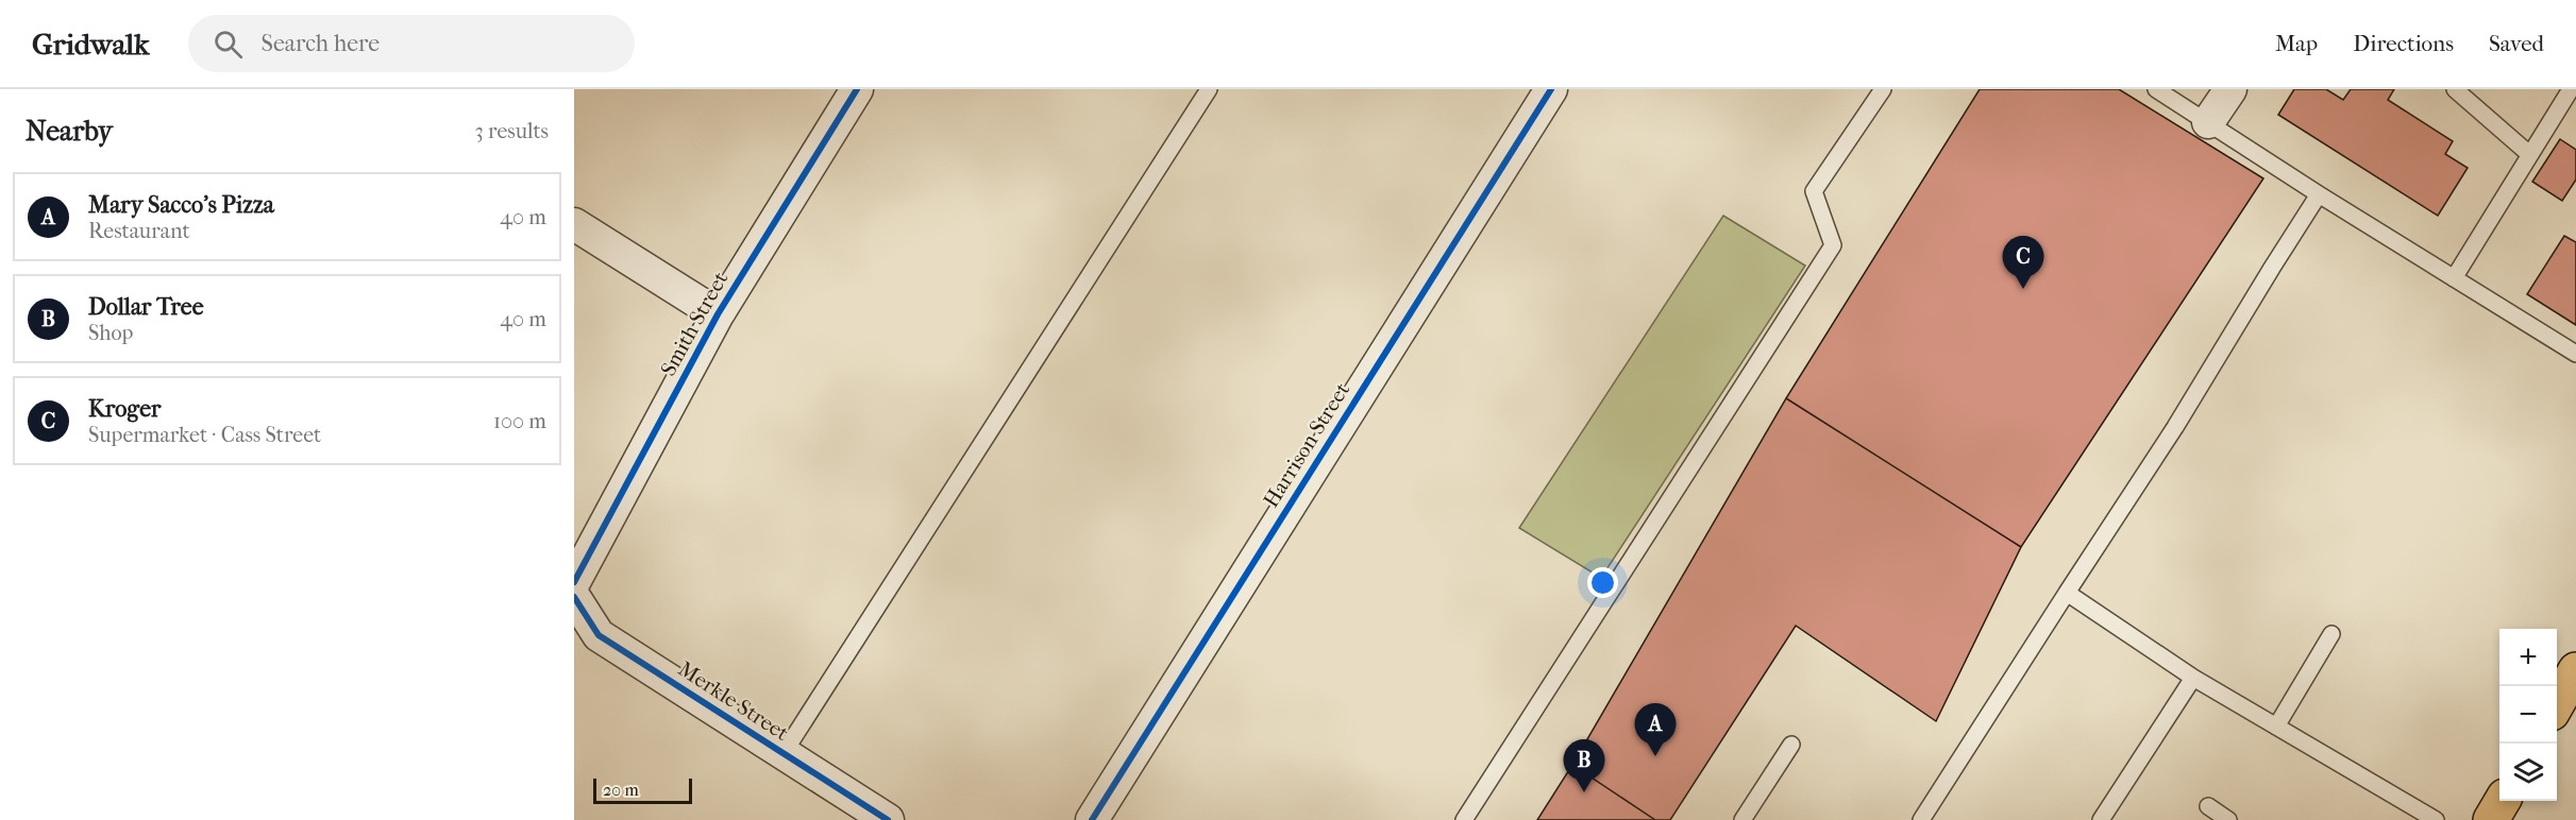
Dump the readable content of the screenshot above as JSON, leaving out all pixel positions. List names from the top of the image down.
{
  "streets": {
    "street": ["Smith Street", "Harrison Street", "Merkle Street"]
  },
  "scale_bar": "20 m",
  "page": {
    "header": "Gridwalk",
    "search": "Search here",
    "nav": ["Map", "Directions", "Saved"],
    "heading": ["Nearby", "3 results"],
    "list": [
      {
        "mark": "A",
        "name": "Mary Sacco's Pizza",
        "note": "Restaurant",
        "value": "40 m"
      },
      {
        "mark": "B",
        "name": "Dollar Tree",
        "note": "Shop",
        "value": "40 m"
      },
      {
        "mark": "C",
        "name": "Kroger",
        "note": "Supermarket · Cass Street",
        "value": "100 m"
      }
    ],
    "pins": ["C", "A", "B"],
    "map_buttons": ["+", "−"],
    "scale": "20 m"
  }
}
